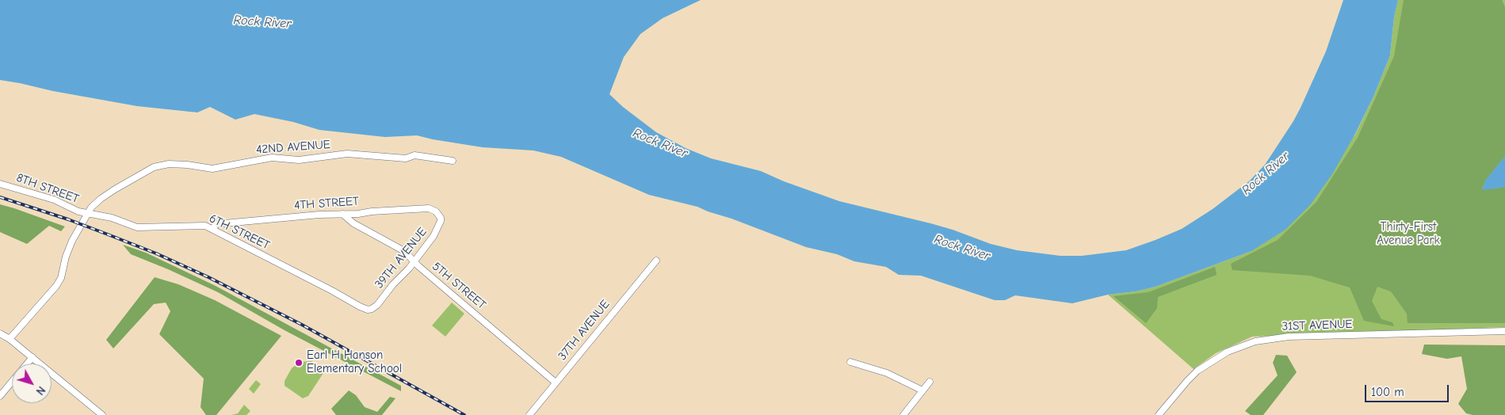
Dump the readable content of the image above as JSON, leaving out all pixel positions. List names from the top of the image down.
{
  "streets": {
    "street": [
      "42ND AVENUE",
      "8TH STREET",
      "4TH STREET",
      "6TH STREET",
      "39TH AVENUE",
      "5TH STREET",
      "31ST AVENUE",
      "37TH AVENUE"
    ]
  },
  "crossings": [
    ["42ND AVENUE", "8TH STREET"],
    ["42ND AVENUE", "6TH STREET"],
    ["8TH STREET", "6TH STREET"],
    ["4TH STREET", "6TH STREET"],
    ["4TH STREET", "39TH AVENUE"],
    ["4TH STREET", "5TH STREET"],
    ["6TH STREET", "39TH AVENUE"],
    ["39TH AVENUE", "5TH STREET"],
    ["5TH STREET", "37TH AVENUE"]
  ],
  "water": ["Rock River"],
  "parks": ["Thirty-First Avenue Park"],
  "places": ["Earl H Hanson Elementary School"],
  "scale_bar": "100 m",
  "north": "bottom right"
}
